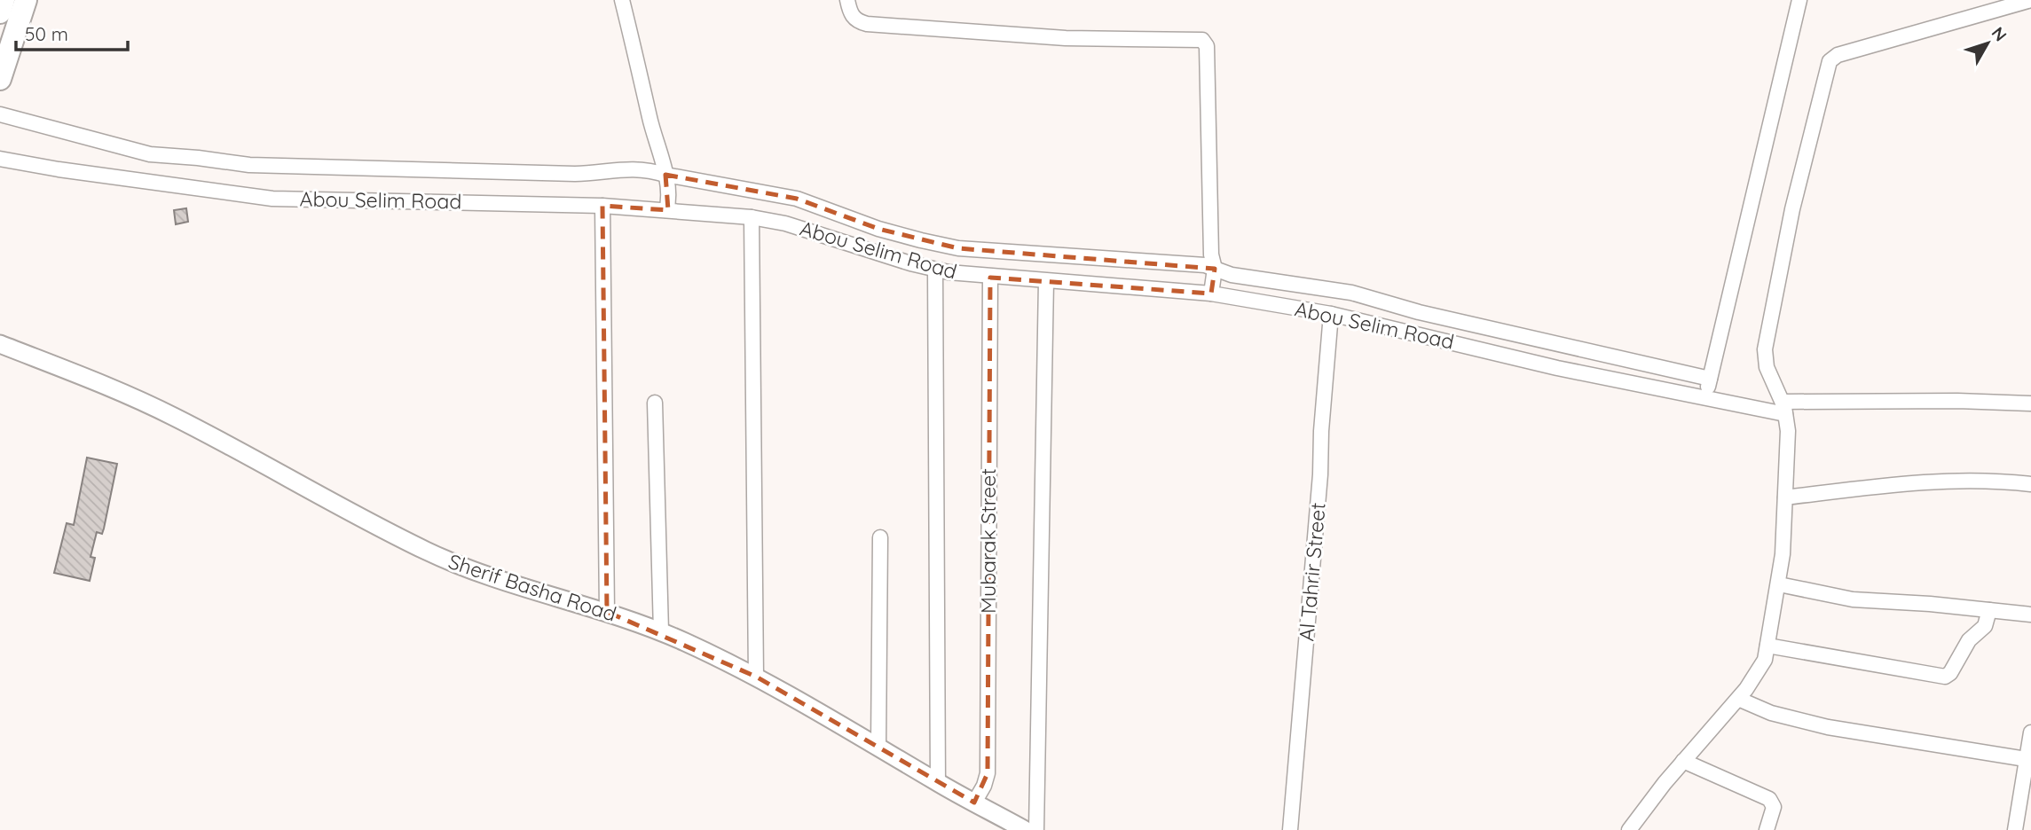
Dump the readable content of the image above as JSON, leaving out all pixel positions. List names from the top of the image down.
{
  "streets": {
    "street": [
      "Abou Selim Road",
      "Mubarak Street",
      "Al Tahrir Street",
      "Sherif Basha Road"
    ]
  },
  "crossings": [
    ["Abou Selim Road", "Mubarak Street"],
    ["Abou Selim Road", "Al Tahrir Street"],
    ["Mubarak Street", "Sherif Basha Road"]
  ],
  "scale_bar": "50 m",
  "north": "top right"
}
